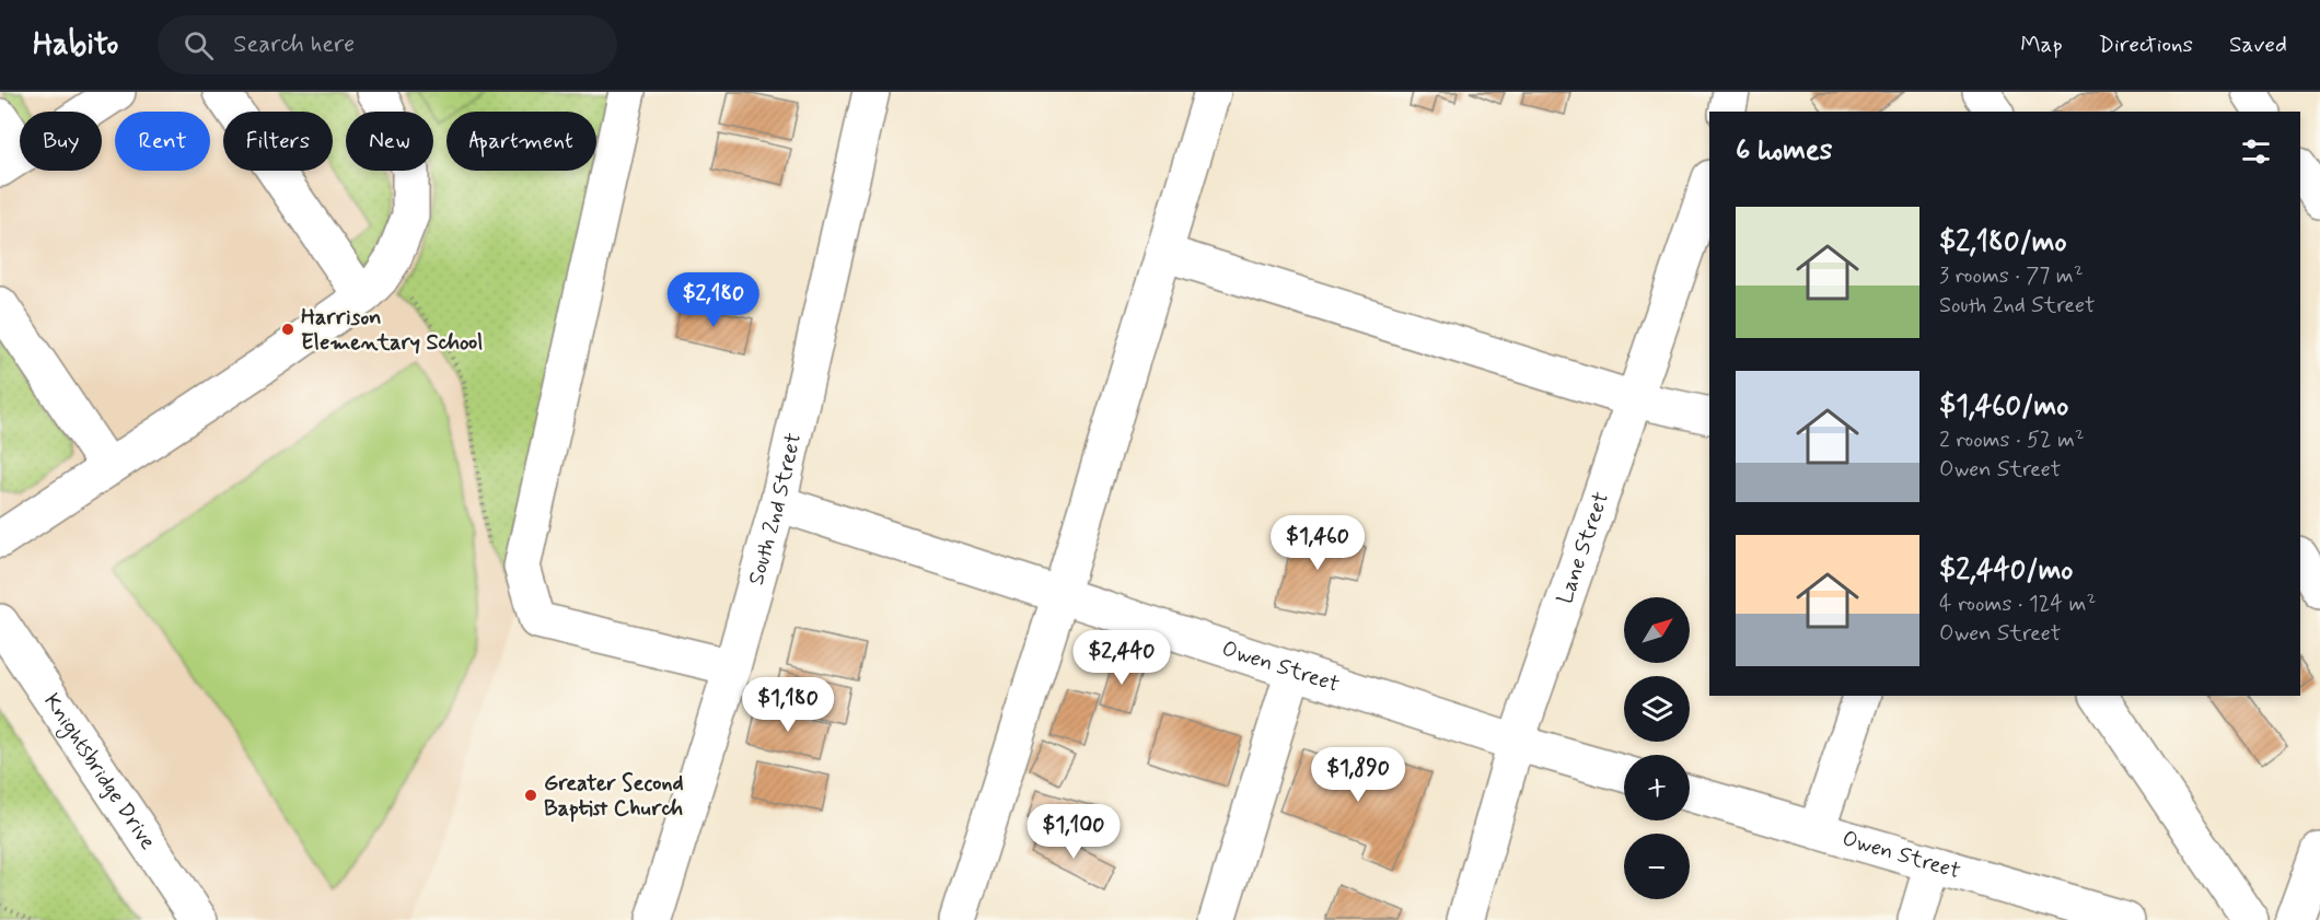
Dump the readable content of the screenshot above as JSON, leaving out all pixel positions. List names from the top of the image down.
{
  "streets": {
    "street": [
      "South 2nd Street",
      "Lane Street",
      "Owen Street",
      "Knightsbridge Drive"
    ]
  },
  "crossings": [
    ["South 2nd Street", "Owen Street"],
    ["Lane Street", "Owen Street"]
  ],
  "places": ["Harrison Elementary School", "Greater Second Baptist Church"],
  "north": "top right",
  "page": {
    "header": "Habito",
    "search": "Search here",
    "nav": ["Map", "Directions", "Saved"],
    "chip": [
      "Buy",
      "Rent",
      "Filters",
      "New",
      "Apartment"
    ],
    "heading": "6 homes",
    "list": [
      {
        "name": "$2,180/mo",
        "note": "3 rooms · 77 m² · South 2nd Street"
      },
      {
        "name": "$1,460/mo",
        "note": "2 rooms · 52 m² · Owen Street"
      },
      {
        "name": "$2,440/mo",
        "note": "4 rooms · 124 m² · Owen Street"
      }
    ],
    "price": [
      "$2,180",
      "$1,460",
      "$2,440",
      "$1,180",
      "$1,890",
      "$1,100"
    ],
    "map_buttons": ["+", "−"]
  }
}
